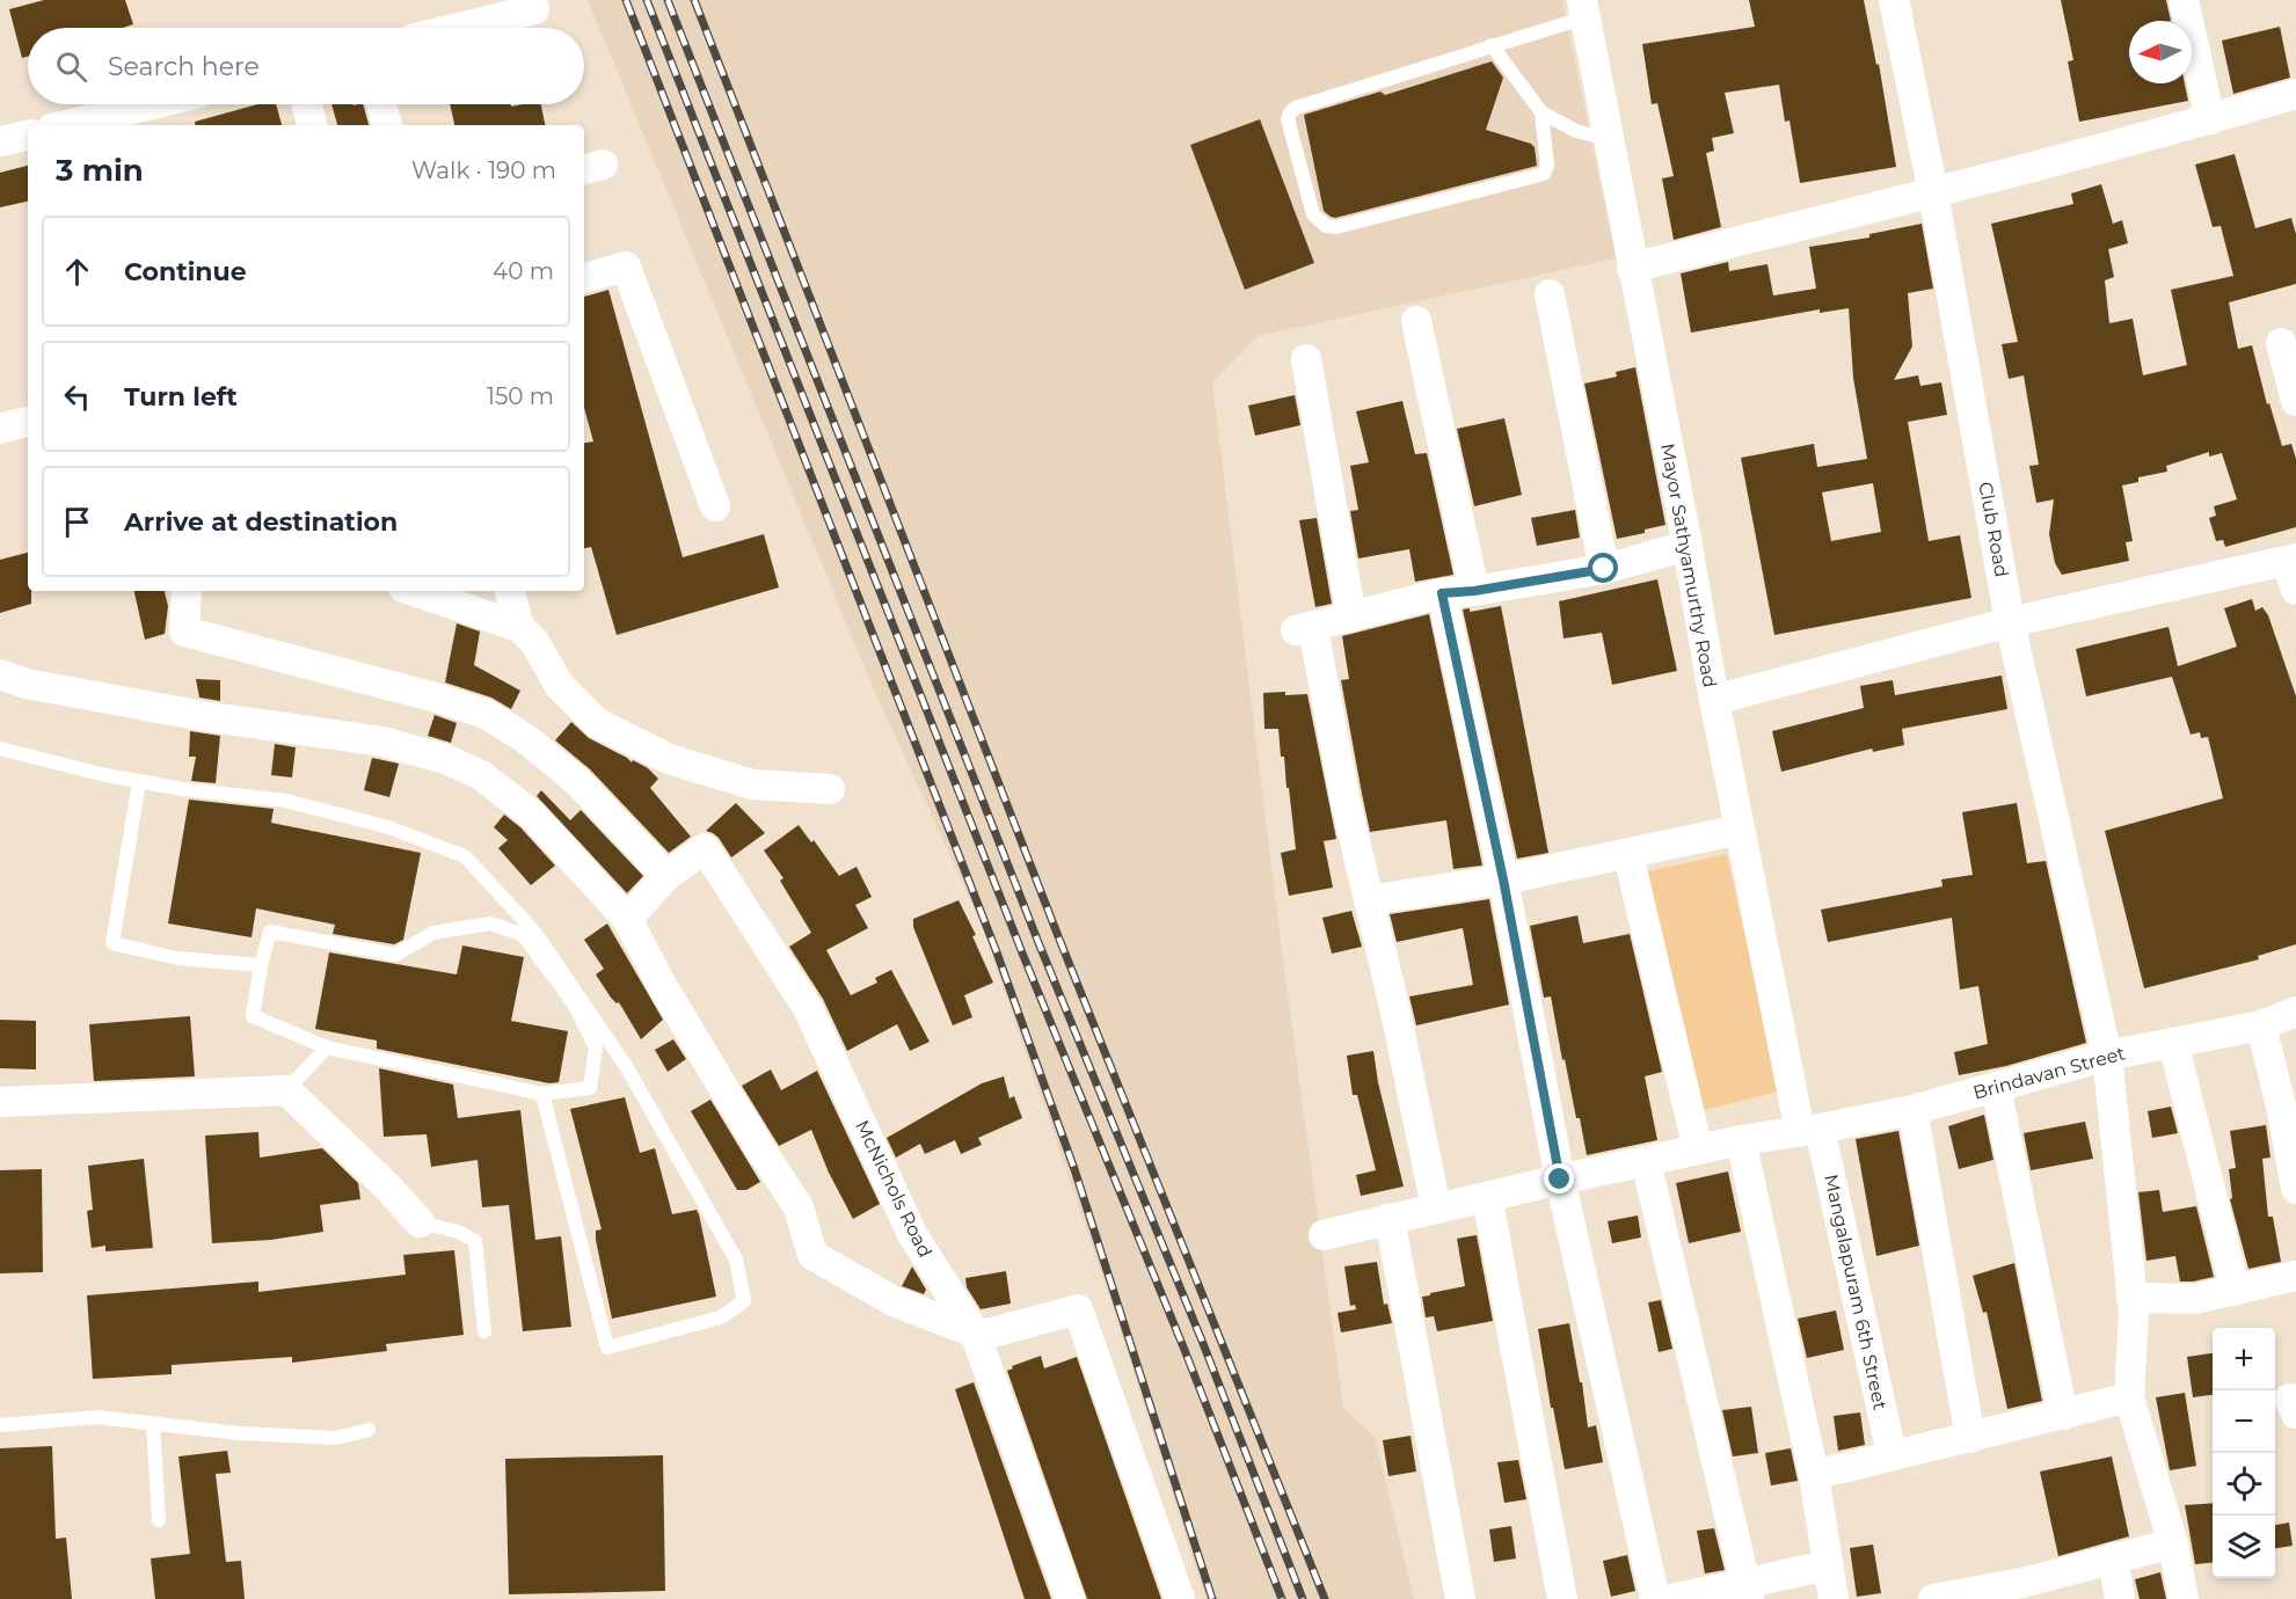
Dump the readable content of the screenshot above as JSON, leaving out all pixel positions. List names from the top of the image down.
{
  "streets": {
    "street": [
      "Club Road",
      "Mayor Sathyamurthy Road",
      "Brindavan Street",
      "McNichols Road",
      "Mangalapuram 6th Street"
    ]
  },
  "crossings": [
    ["Club Road", "Brindavan Street"],
    ["Mayor Sathyamurthy Road", "Brindavan Street"],
    ["Mayor Sathyamurthy Road", "Mangalapuram 6th Street"],
    ["Brindavan Street", "Mangalapuram 6th Street"]
  ],
  "north": "left",
  "page": {
    "search": "Search here",
    "heading": ["3 min", "Walk · 190 m"],
    "list": [
      ["Continue", "40 m"],
      ["Turn left", "150 m"],
      "Arrive at destination"
    ],
    "map_buttons": ["+", "−"]
  }
}
